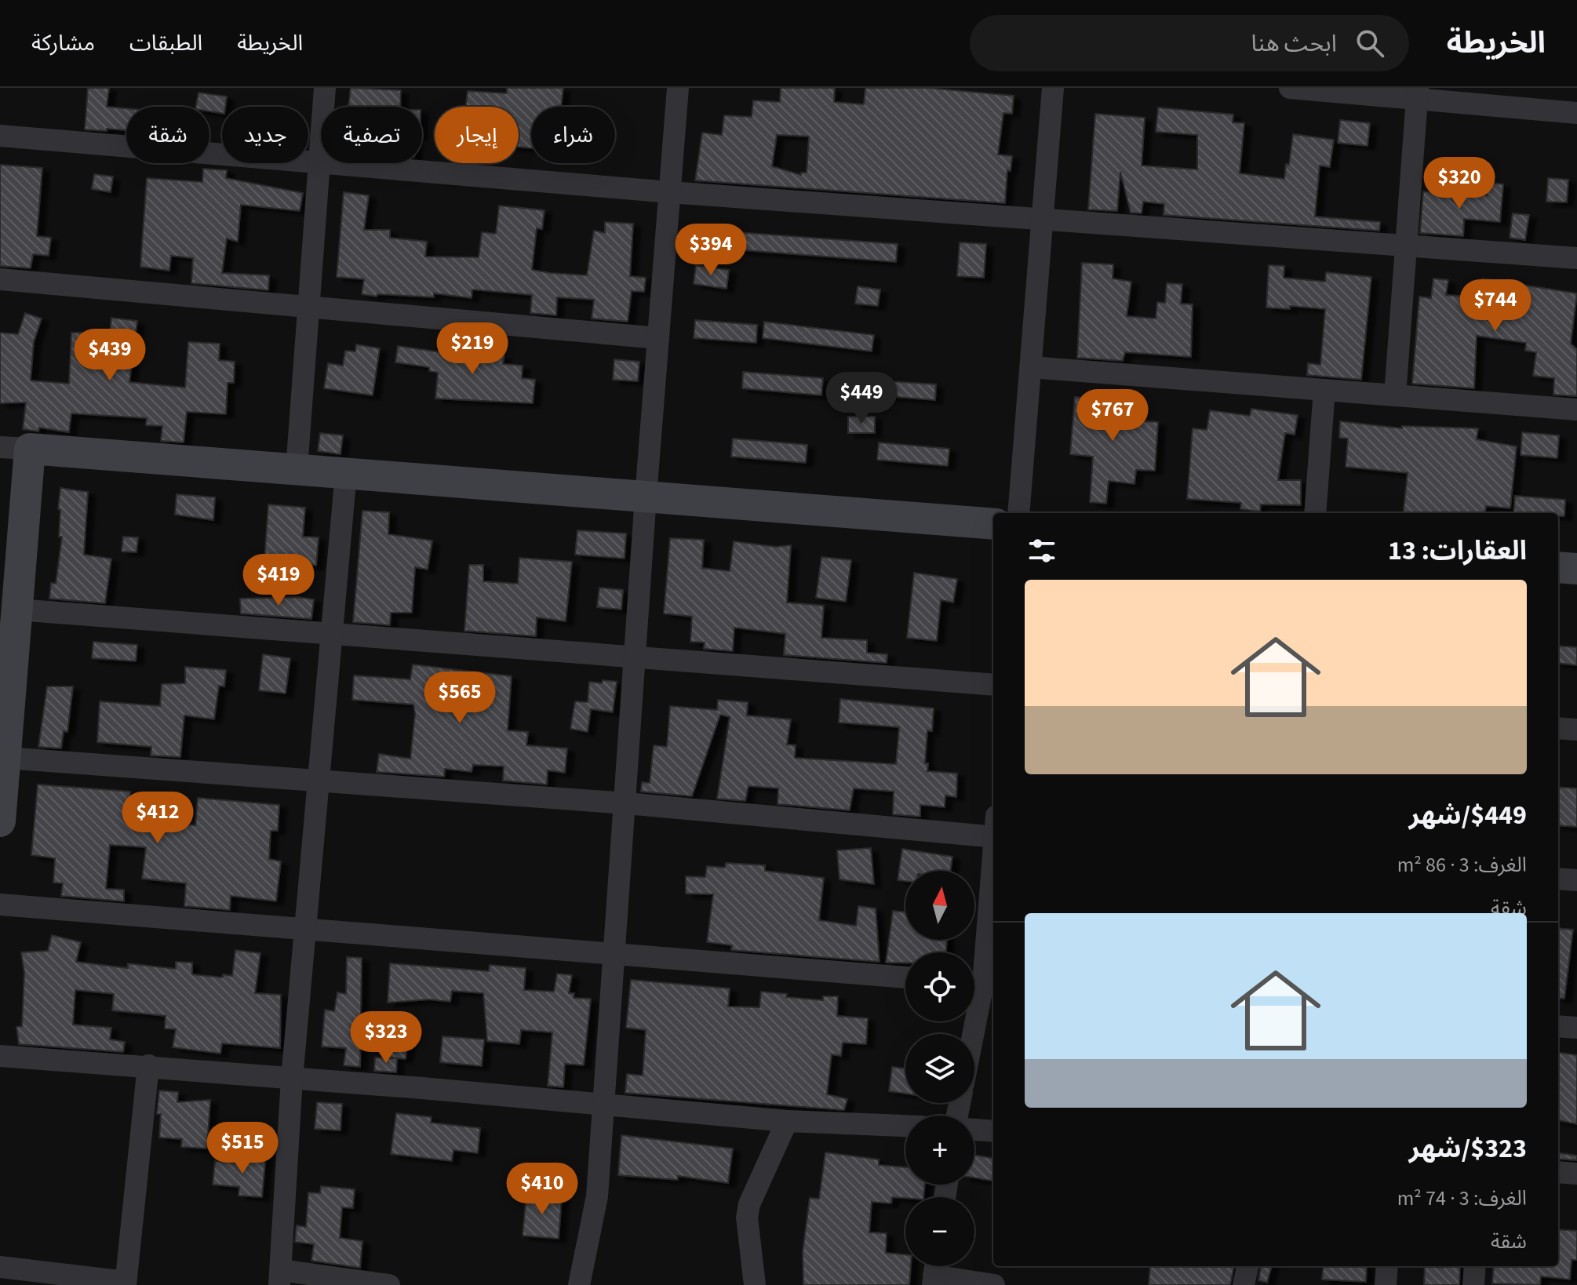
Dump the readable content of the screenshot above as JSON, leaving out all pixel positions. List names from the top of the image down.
{
  "north": "top",
  "page": {
    "header": "الخريطة",
    "search": "ابحث هنا",
    "nav": ["الخريطة", "الطبقات", "مشاركة"],
    "chip": [
      "شراء",
      "إيجار",
      "تصفية",
      "جديد",
      "شقة"
    ],
    "price": [
      "$320",
      "$394",
      "$744",
      "$219",
      "$439",
      "$449",
      "$767",
      "$419",
      "$565",
      "$412",
      "$323",
      "$515",
      "$410"
    ],
    "heading": "العقارات: 13",
    "list": [
      {
        "name": "$449/شهر",
        "note": "الغرف: 3 · 86 m² · شقة"
      },
      {
        "name": "$323/شهر",
        "note": "الغرف: 3 · 74 m² · شقة"
      }
    ],
    "map_buttons": ["+", "−"]
  }
}
